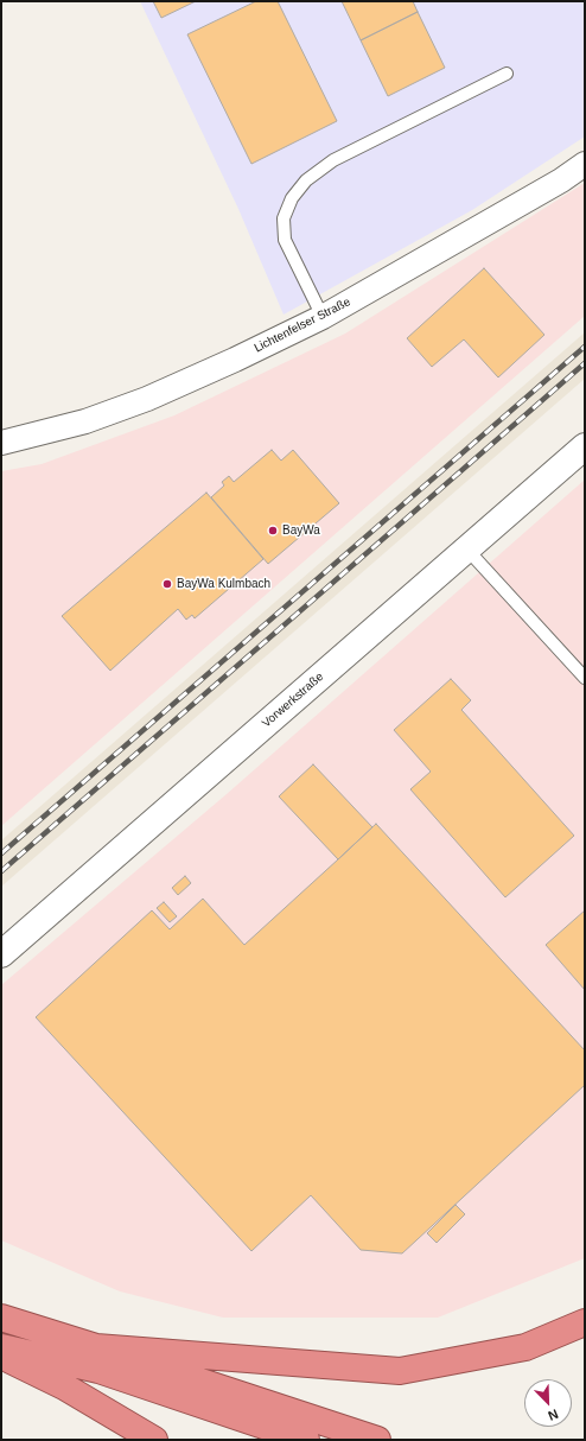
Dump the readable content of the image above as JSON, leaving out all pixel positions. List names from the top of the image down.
{
  "streets": {
    "street": ["Lichtenfelser Straße", "Vorwerkstraße"]
  },
  "places": ["BayWa", "BayWa Kulmbach"],
  "north": "bottom right"
}
